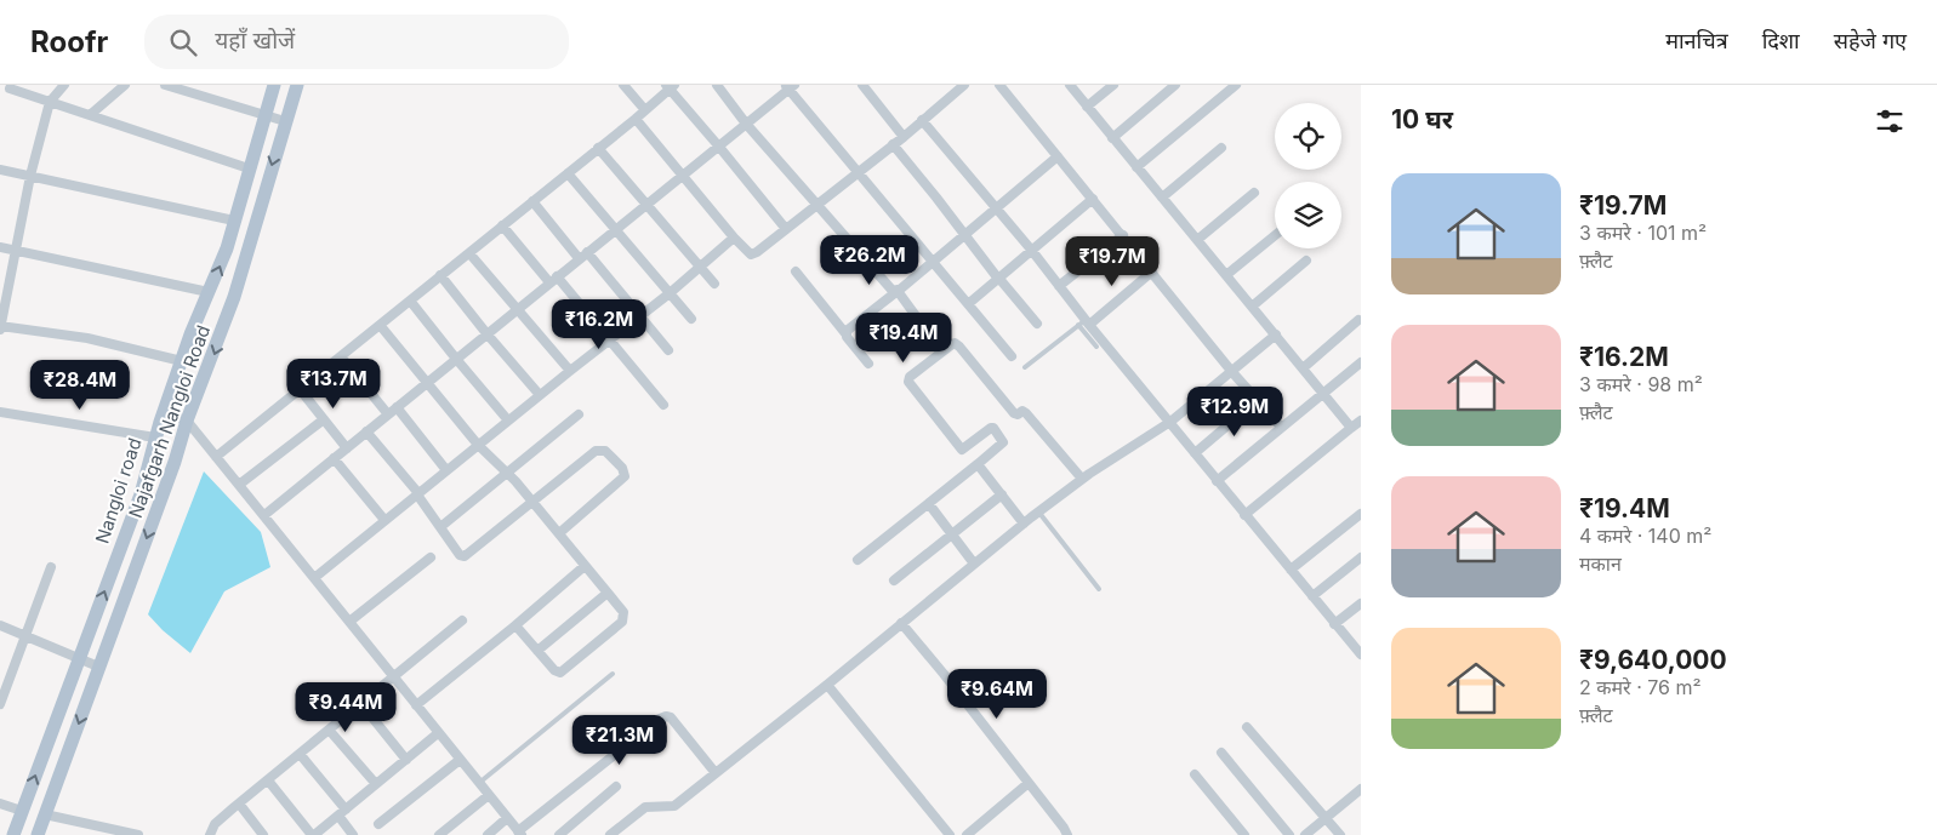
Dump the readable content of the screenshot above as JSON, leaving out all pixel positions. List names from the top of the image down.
{
  "streets": {
    "main road": ["Najafgarh Nangloi Road", "Nangloi road"]
  },
  "one_way": ["Najafgarh Nangloi Road", "Nangloi road"],
  "page": {
    "header": "Roofr",
    "search": "यहाँ खोजें",
    "nav": ["मानचित्र", "दिशा", "सहेजे गए"],
    "heading": "10 घर",
    "list": [
      {
        "name": "₹19.7M",
        "note": "3 कमरे · 101 m² · फ़्लैट"
      },
      {
        "name": "₹16.2M",
        "note": "3 कमरे · 98 m² · फ़्लैट"
      },
      {
        "name": "₹19.4M",
        "note": "4 कमरे · 140 m² · मकान"
      },
      {
        "name": "₹9,640,000",
        "note": "2 कमरे · 76 m² · फ़्लैट"
      }
    ],
    "price": [
      "₹26.2M",
      "₹19.7M",
      "₹16.2M",
      "₹19.4M",
      "₹13.7M",
      "₹28.4M",
      "₹12.9M",
      "₹9.64M",
      "₹9.44M",
      "₹21.3M"
    ]
  }
}
